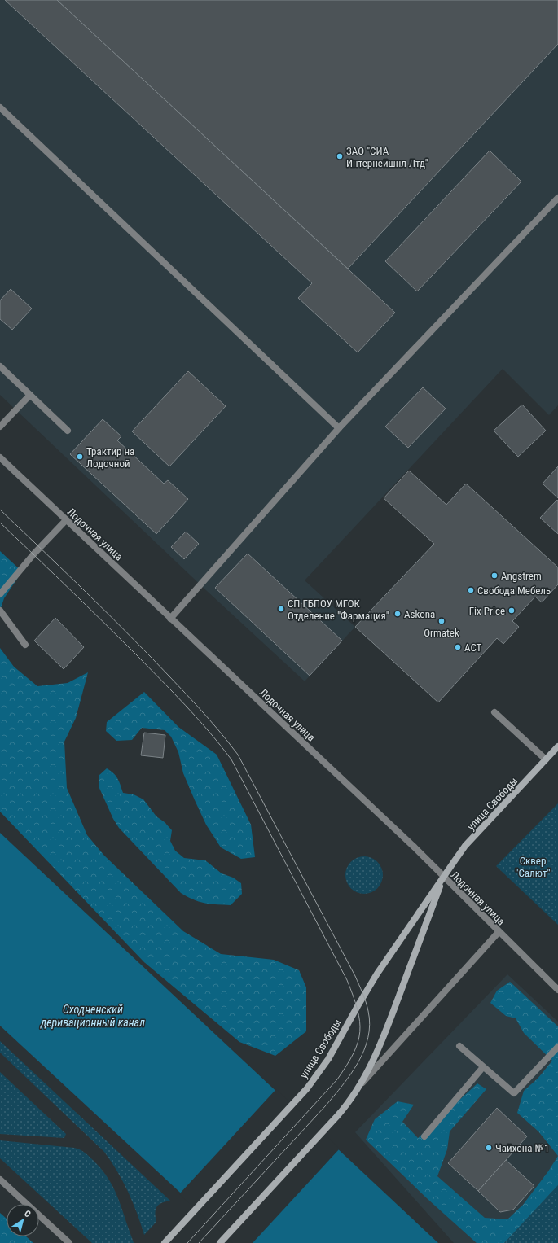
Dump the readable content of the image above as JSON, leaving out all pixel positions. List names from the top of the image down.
{
  "streets": {
    "main road": ["улица Свободы"],
    "street": ["Лодочная улица"]
  },
  "crossings": [
    ["Лодочная улица", "улица Свободы"]
  ],
  "water": ["Сходненский деривационный канал"],
  "parks": ["Сквер \"Салют\""],
  "places": [
    "ЗАО \"СИА Интернейшнл Лтд\"",
    "Трактир на Лодочной",
    "Angstrem",
    "Свобода Мебель",
    "СП ГБПОУ МГОК Отделение \"Фармация\"",
    "Fix Price",
    "Askona",
    "Ormatek",
    "АСТ",
    "Чайхона №1"
  ],
  "north": "top right"
}
